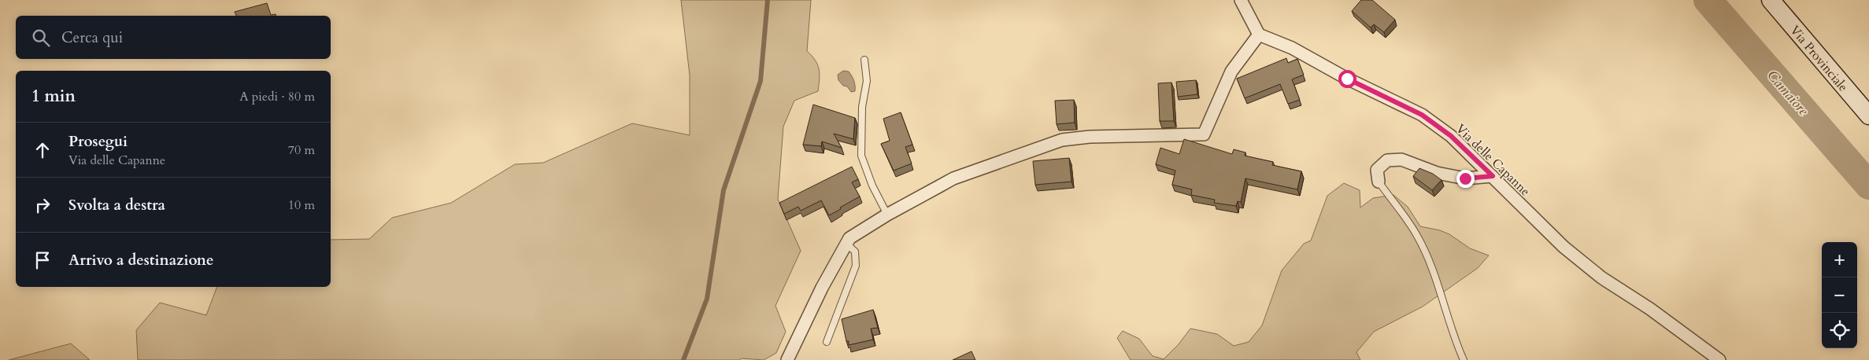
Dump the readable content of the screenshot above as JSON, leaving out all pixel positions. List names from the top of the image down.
{
  "streets": {
    "main road": ["Via Provinciale"],
    "street": ["Via delle Capanne"]
  },
  "water": ["Camaiore"],
  "page": {
    "search": "Cerca qui",
    "heading": ["1 min", "A piedi · 80 m"],
    "list": [
      ["Prosegui", "Via delle Capanne", "70 m"],
      ["Svolta a destra", "10 m"],
      "Arrivo a destinazione"
    ],
    "map_buttons": ["+", "−"]
  }
}
